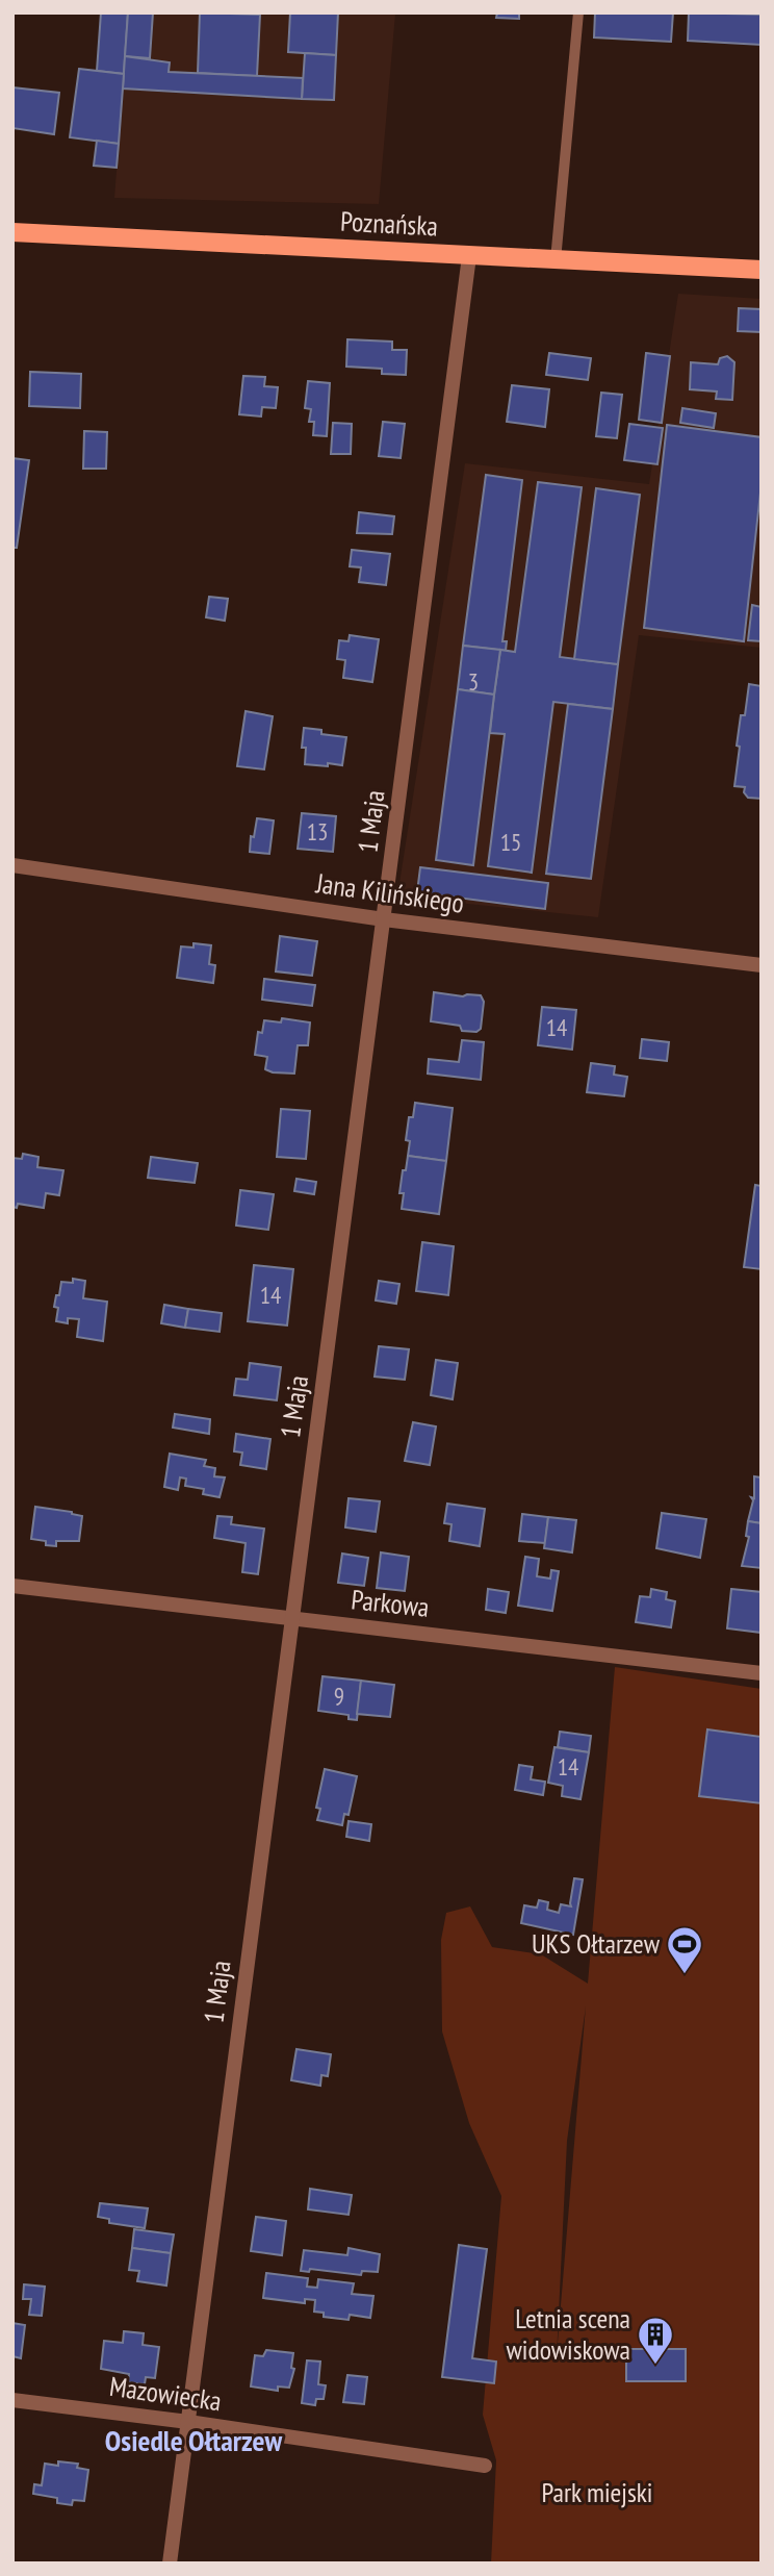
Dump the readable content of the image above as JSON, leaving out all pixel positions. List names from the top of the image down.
{
  "streets": {
    "main road": ["Poznańska"],
    "street": [
      "1 Maja",
      "Jana Kilińskiego",
      "Parkowa",
      "Mazowiecka"
    ]
  },
  "crossings": [
    ["Poznańska", "1 Maja"],
    ["1 Maja", "Jana Kilińskiego"],
    ["1 Maja", "Parkowa"],
    ["1 Maja", "Mazowiecka"]
  ],
  "districts": ["Osiedle Ołtarzew"],
  "parks": ["Park miejski"],
  "places": {
    "sports": ["UKS Ołtarzew"],
    "building": ["Letnia scena widowiskowa"]
  },
  "house_numbers": [
    "3",
    "13",
    "15",
    "14",
    "14",
    "9",
    "14"
  ]
}
